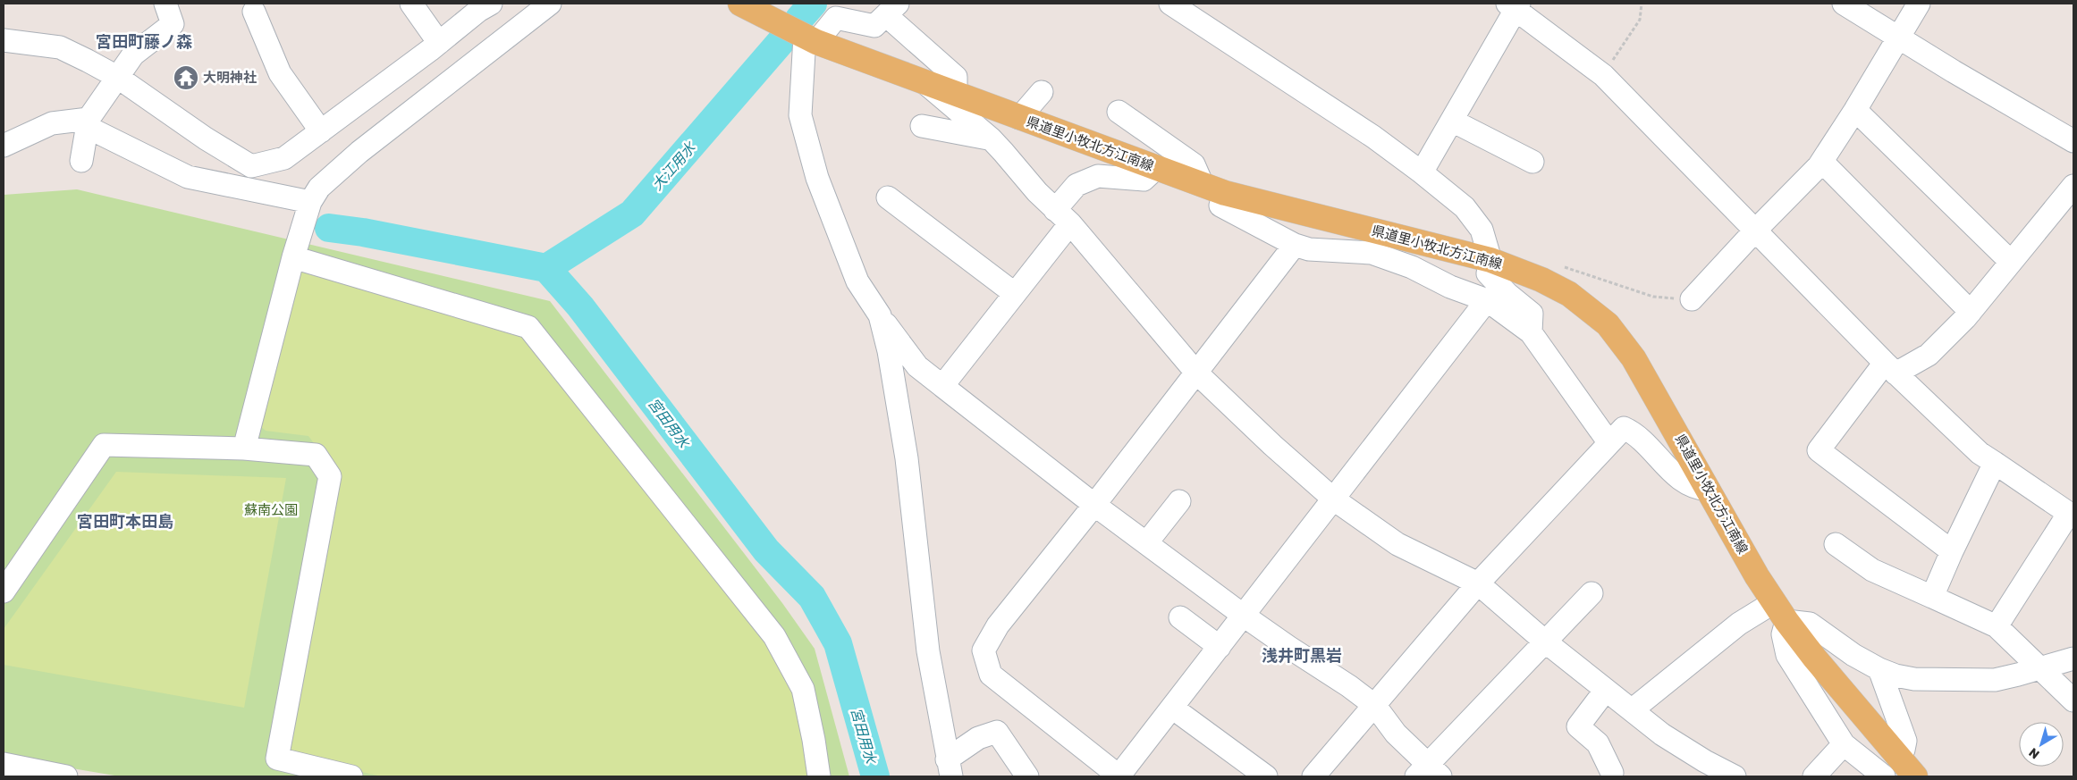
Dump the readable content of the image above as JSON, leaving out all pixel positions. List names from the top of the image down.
{
  "streets": {
    "main road": ["県道里小牧北方江南線"]
  },
  "districts": ["宮田町藤ノ森", "宮田町本田島", "浅井町黒岩"],
  "water": ["大江用水", "宮田用水"],
  "parks": ["蘇南公園"],
  "places": {
    "temple": ["大明神社"]
  },
  "north": "bottom left"
}
